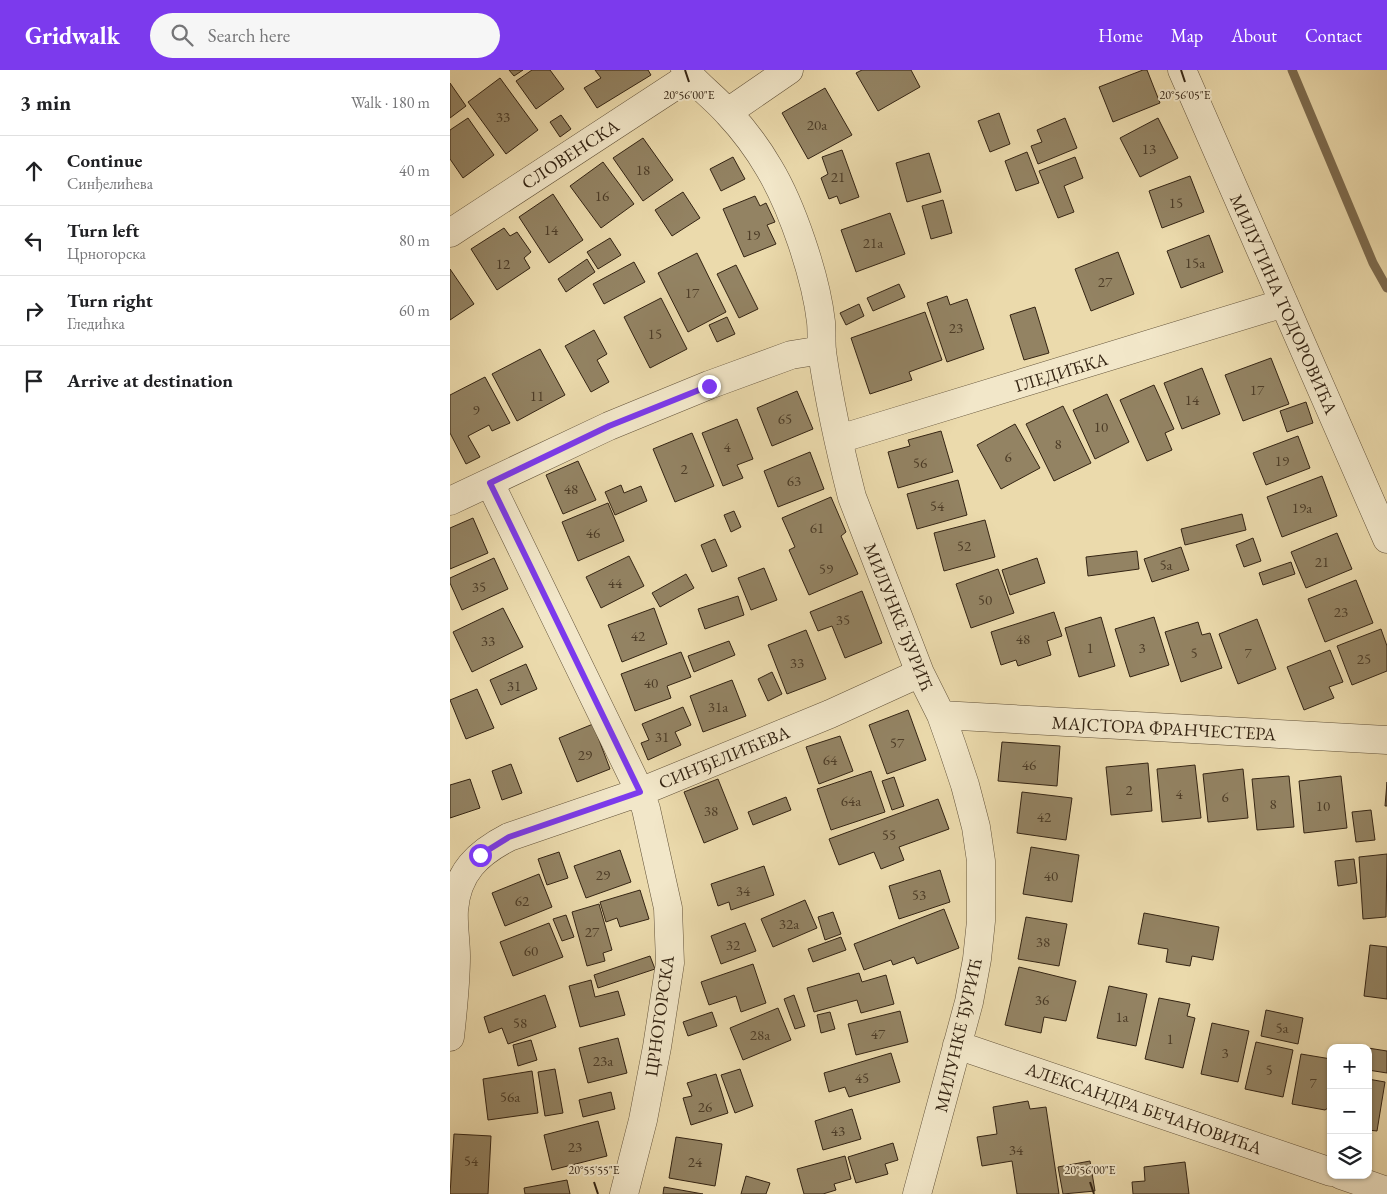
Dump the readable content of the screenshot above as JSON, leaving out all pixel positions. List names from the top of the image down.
{
  "streets": {
    "street": [
      "СЛОВЕНСКА",
      "МИЛУТИНА ТОДОРОВИЋА",
      "ГЛЕДИЋКА",
      "МИЛУНКЕ ЂУРИЋ",
      "МАЈСТОРА ФРАНЧЕСТЕРА",
      "СИНЂЕЛИЋЕВА",
      "ЦРНОГОРСКА",
      "АЛЕКСАНДРА БЕЧАНОВИЋА"
    ]
  },
  "crossings": [
    ["СЛОВЕНСКА", "МИЛУНКЕ ЂУРИЋ"],
    ["МИЛУТИНА ТОДОРОВИЋА", "ГЛЕДИЋКА"],
    ["ГЛЕДИЋКА", "МИЛУНКЕ ЂУРИЋ"],
    ["МИЛУНКЕ ЂУРИЋ", "МАЈСТОРА ФРАНЧЕСТЕРА"],
    ["МИЛУНКЕ ЂУРИЋ", "СИНЂЕЛИЋЕВА"],
    ["МИЛУНКЕ ЂУРИЋ", "АЛЕКСАНДРА БЕЧАНОВИЋА"],
    ["СИНЂЕЛИЋЕВА", "ЦРНОГОРСКА"]
  ],
  "house_numbers": [
    "33",
    "20a",
    "13",
    "18",
    "21",
    "16",
    "15",
    "14",
    "19",
    "21a",
    "15a",
    "12",
    "27",
    "17",
    "23",
    "15",
    "17",
    "11",
    "14",
    "9",
    "65",
    "10",
    "8",
    "4",
    "6",
    "19",
    "56",
    "2",
    "63",
    "48",
    "54",
    "19a",
    "61",
    "46",
    "52",
    "21",
    "5a",
    "59",
    "44",
    "35",
    "50",
    "23",
    "35",
    "42",
    "48",
    "33",
    "1",
    "3",
    "5",
    "7",
    "25",
    "33",
    "40",
    "31",
    "31a",
    "31",
    "57",
    "29",
    "64",
    "46",
    "2",
    "4",
    "6",
    "64a",
    "8",
    "10",
    "38",
    "42",
    "55",
    "29",
    "40",
    "34",
    "53",
    "62",
    "32a",
    "27",
    "38",
    "32",
    "60",
    "36",
    "1a",
    "58",
    "5a",
    "47",
    "28a",
    "1",
    "3",
    "23a",
    "5",
    "45",
    "7",
    "56a",
    "26",
    "43",
    "23",
    "34",
    "54",
    "24"
  ],
  "page": {
    "header": "Gridwalk",
    "search": "Search here",
    "nav": [
      "Home",
      "Map",
      "About",
      "Contact"
    ],
    "heading": ["3 min", "Walk · 180 m"],
    "list": [
      ["Continue", "Синђелићева", "40 m"],
      ["Turn left", "Црногорска", "80 m"],
      ["Turn right", "Гледићка", "60 m"],
      "Arrive at destination"
    ],
    "map_buttons": ["+", "−"]
  },
  "coordinates": ["20°56'00\"E", "20°56'05\"E", "20°55'55\"E"]
}
